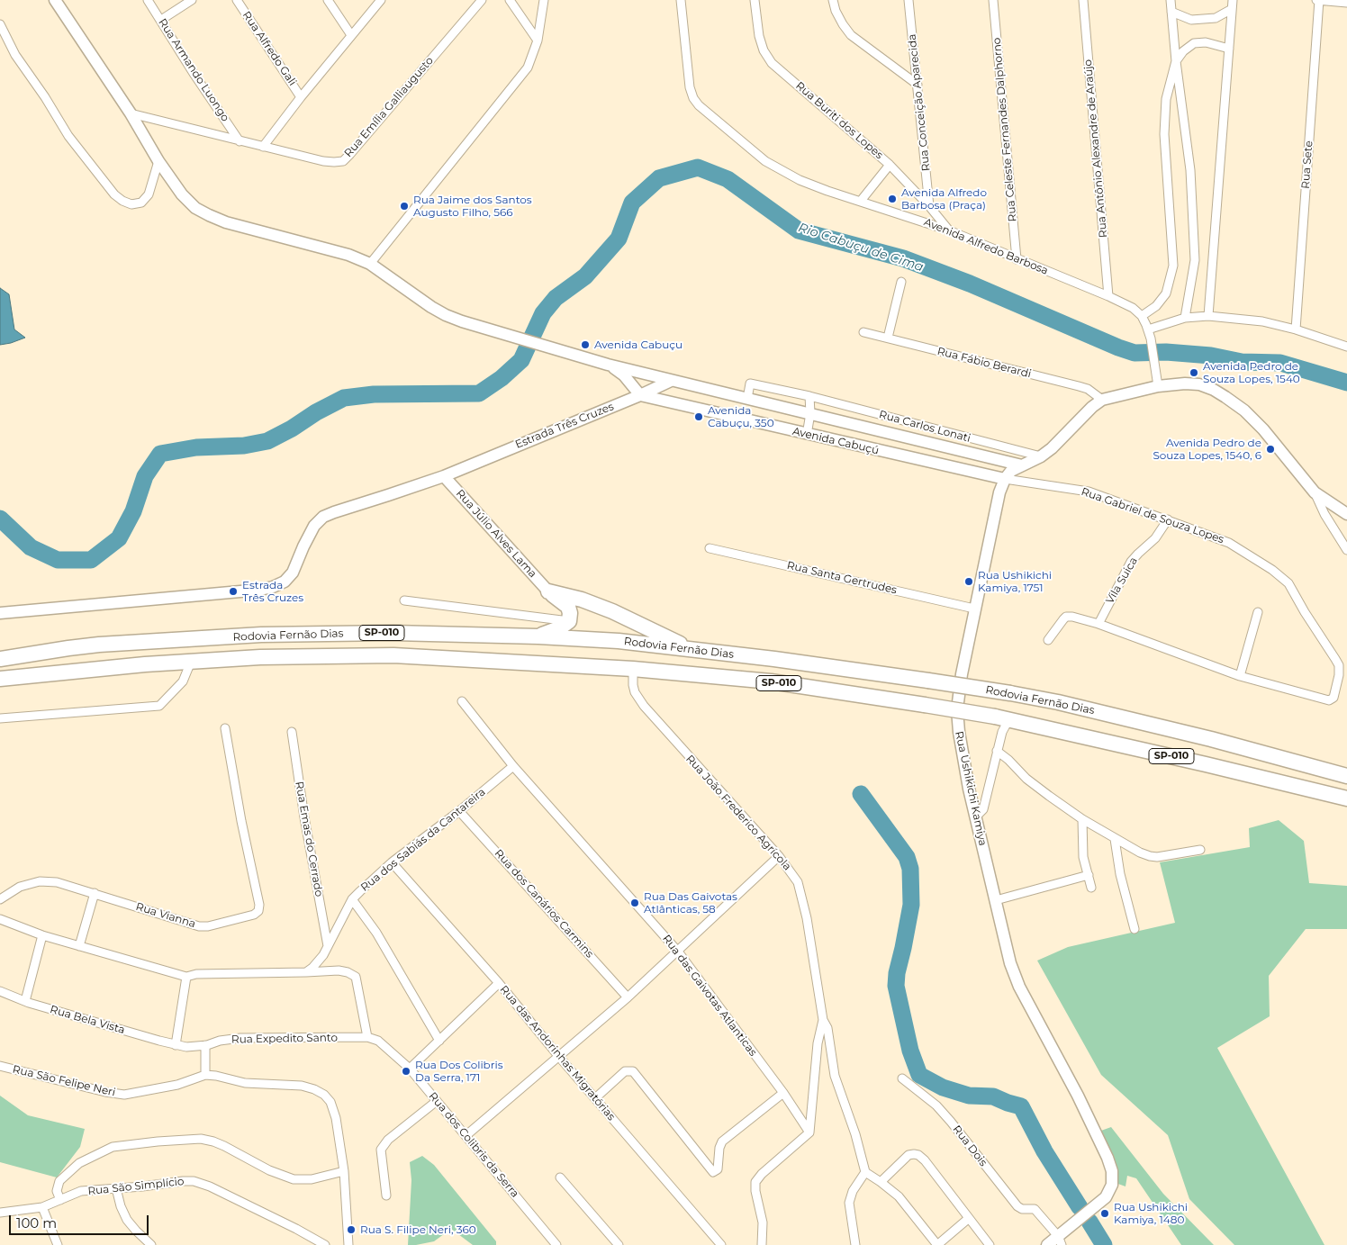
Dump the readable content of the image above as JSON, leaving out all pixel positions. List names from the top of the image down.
{
  "streets": {
    "highway": ["SP-010", "Rodovia Fernão Dias"],
    "main road": [
      "Estrada Três Cruzes",
      "Avenida Cabuçú",
      "Rua Júlio Alves Lama",
      "Rua Ushikichi Kamiya"
    ],
    "street": [
      "Rua Alfredo Gali",
      "Rua Armando Luongo",
      "Rua Conceição Aparecida",
      "Rua Emília Galliaugusto",
      "Rua Buriti dos Lopes",
      "Rua Celeste Fernandes Dalphorno",
      "Rua Antônio Alexandre de Araújo",
      "Rua Sete",
      "Avenida Alfredo Barbosa",
      "Rua Fábio Berardi",
      "Rua Carlos Lonati",
      "Rua Gabriel de Souza Lopes",
      "Rua Santa Gertrudes",
      "Vila Suica",
      "Rua João Frederico Agrícola",
      "Rua Emas do Cerrado",
      "Rua dos Sabiás da Cantareira",
      "Rua dos Canários Carmins",
      "Rua Vianna",
      "Rua das Gaivotas Atlanticas",
      "Rua Bela Vista",
      "Rua Expedito Santo",
      "Rua das Andorinhas Migratórias",
      "Rua São Felipe Neri",
      "Rua dos Colibris da Serra",
      "Rua Dois",
      "Rua São Simplício"
    ]
  },
  "crossings": [
    ["Rua Armando Luongo", "Rua Emília Galliaugusto"],
    ["Rua Conceição Aparecida", "Rua Buriti dos Lopes"],
    ["Rua Emília Galliaugusto", "Avenida Cabuçú"],
    ["Rua Buriti dos Lopes", "Avenida Alfredo Barbosa"],
    ["Rua Celeste Fernandes Dalphorno", "Avenida Alfredo Barbosa"],
    ["Rua Antônio Alexandre de Araújo", "Avenida Alfredo Barbosa"],
    ["Estrada Três Cruzes", "Avenida Cabuçú"],
    ["Estrada Três Cruzes", "Rua Júlio Alves Lama"],
    ["Rua Carlos Lonati", "Avenida Cabuçú"],
    ["Avenida Cabuçú", "Rua Gabriel de Souza Lopes"],
    ["Avenida Cabuçú", "Rua Ushikichi Kamiya"],
    ["Rua Gabriel de Souza Lopes", "Vila Suica"],
    ["Rua Gabriel de Souza Lopes", "Rua Ushikichi Kamiya"],
    ["Rua Santa Gertrudes", "Rua Ushikichi Kamiya"],
    ["Rodovia Fernão Dias", "Rua João Frederico Agrícola"],
    ["Rua Ushikichi Kamiya", "Rua Dois"],
    ["Rua João Frederico Agrícola", "Rua das Gaivotas Atlanticas"],
    ["Rua Emas do Cerrado", "Rua dos Sabiás da Cantareira"],
    ["Rua dos Sabiás da Cantareira", "Rua dos Canários Carmins"],
    ["Rua dos Sabiás da Cantareira", "Rua das Gaivotas Atlanticas"],
    ["Rua dos Sabiás da Cantareira", "Rua das Andorinhas Migratórias"],
    ["Rua Bela Vista", "Rua Expedito Santo"],
    ["Rua Expedito Santo", "Rua dos Colibris da Serra"]
  ],
  "water": ["Rio Cabuçu de Cima"],
  "places": [
    "Avenida Alfredo Barbosa (Praça)",
    "Rua Jaime dos Santos Augusto Filho, 566",
    "Avenida Cabuçu",
    "Avenida Pedro de Souza Lopes, 1540",
    "Avenida Cabuçu, 350",
    "Avenida Pedro de Souza Lopes, 1540, 6",
    "Rua Ushikichi Kamiya, 1751",
    "Estrada Três Cruzes",
    "Rua Das Gaivotas Atlânticas, 58",
    "Rua Dos Colibris Da Serra, 171",
    "Rua Ushikichi Kamiya, 1480",
    "Rua S. Filipe Neri, 360"
  ],
  "scale_bar": "100 m"
}
